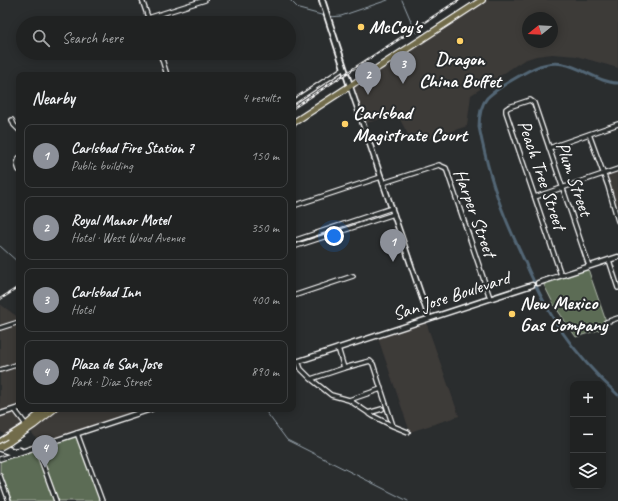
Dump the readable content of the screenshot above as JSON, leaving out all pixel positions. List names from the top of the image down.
{
  "streets": {
    "street": [
      "Peach Tree Street",
      "Plum Street",
      "Harper Street",
      "San Jose Boulevard"
    ]
  },
  "crossings": [
    ["Peach Tree Street", "Plum Street"],
    ["Peach Tree Street", "San Jose Boulevard"],
    ["Plum Street", "San Jose Boulevard"],
    ["Harper Street", "San Jose Boulevard"]
  ],
  "places": [
    "McCoy's",
    "Dragon China Buffet",
    "Carlsbad Magistrate Court",
    "New Mexico Gas Company"
  ],
  "north": "left",
  "page": {
    "search": "Search here",
    "pins": [
      "3",
      "2",
      "1",
      "4"
    ],
    "heading": ["Nearby", "4 results"],
    "list": [
      {
        "mark": "1",
        "name": "Carlsbad Fire Station 7",
        "note": "Public building",
        "value": "150 m"
      },
      {
        "mark": "2",
        "name": "Royal Manor Motel",
        "note": "Hotel · West Wood Avenue",
        "value": "350 m"
      },
      {
        "mark": "3",
        "name": "Carlsbad Inn",
        "note": "Hotel",
        "value": "400 m"
      },
      {
        "mark": "4",
        "name": "Plaza de San Jose",
        "note": "Park · Diaz Street",
        "value": "890 m"
      }
    ],
    "map_buttons": ["+", "−"]
  }
}
